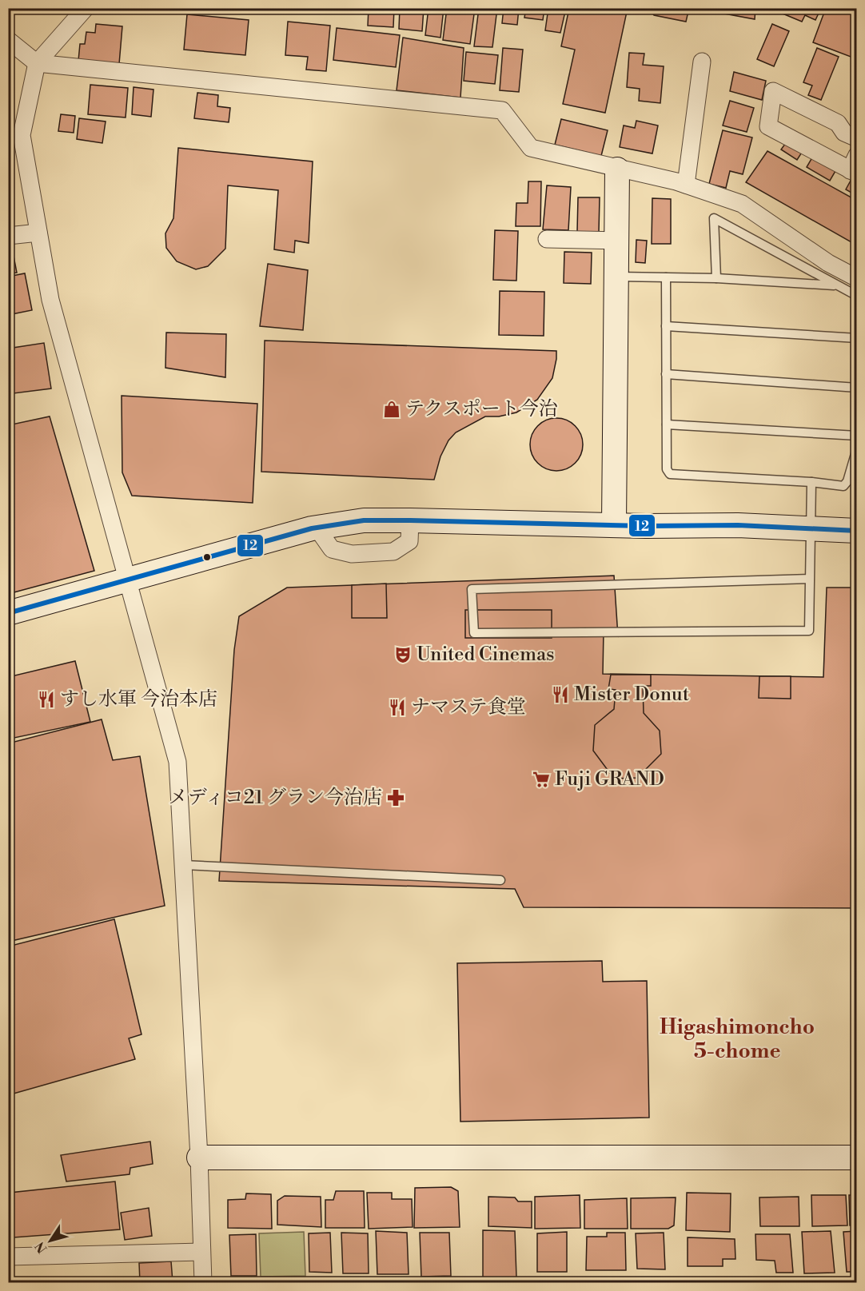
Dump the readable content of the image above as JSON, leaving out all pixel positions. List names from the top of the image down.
{
  "districts": ["Higashimoncho 5-chome"],
  "places": {
    "shop": ["テクスポート今治"],
    "theatre": ["United Cinemas"],
    "restaurant": ["Mister Donut", "すし水軍 今治本店", "ナマステ食堂"],
    "supermarket": ["Fuji GRAND"],
    "pharmacy": ["メディコ21 グラン今治店"]
  },
  "lines": ["transit line 12"],
  "north": "bottom left"
}
